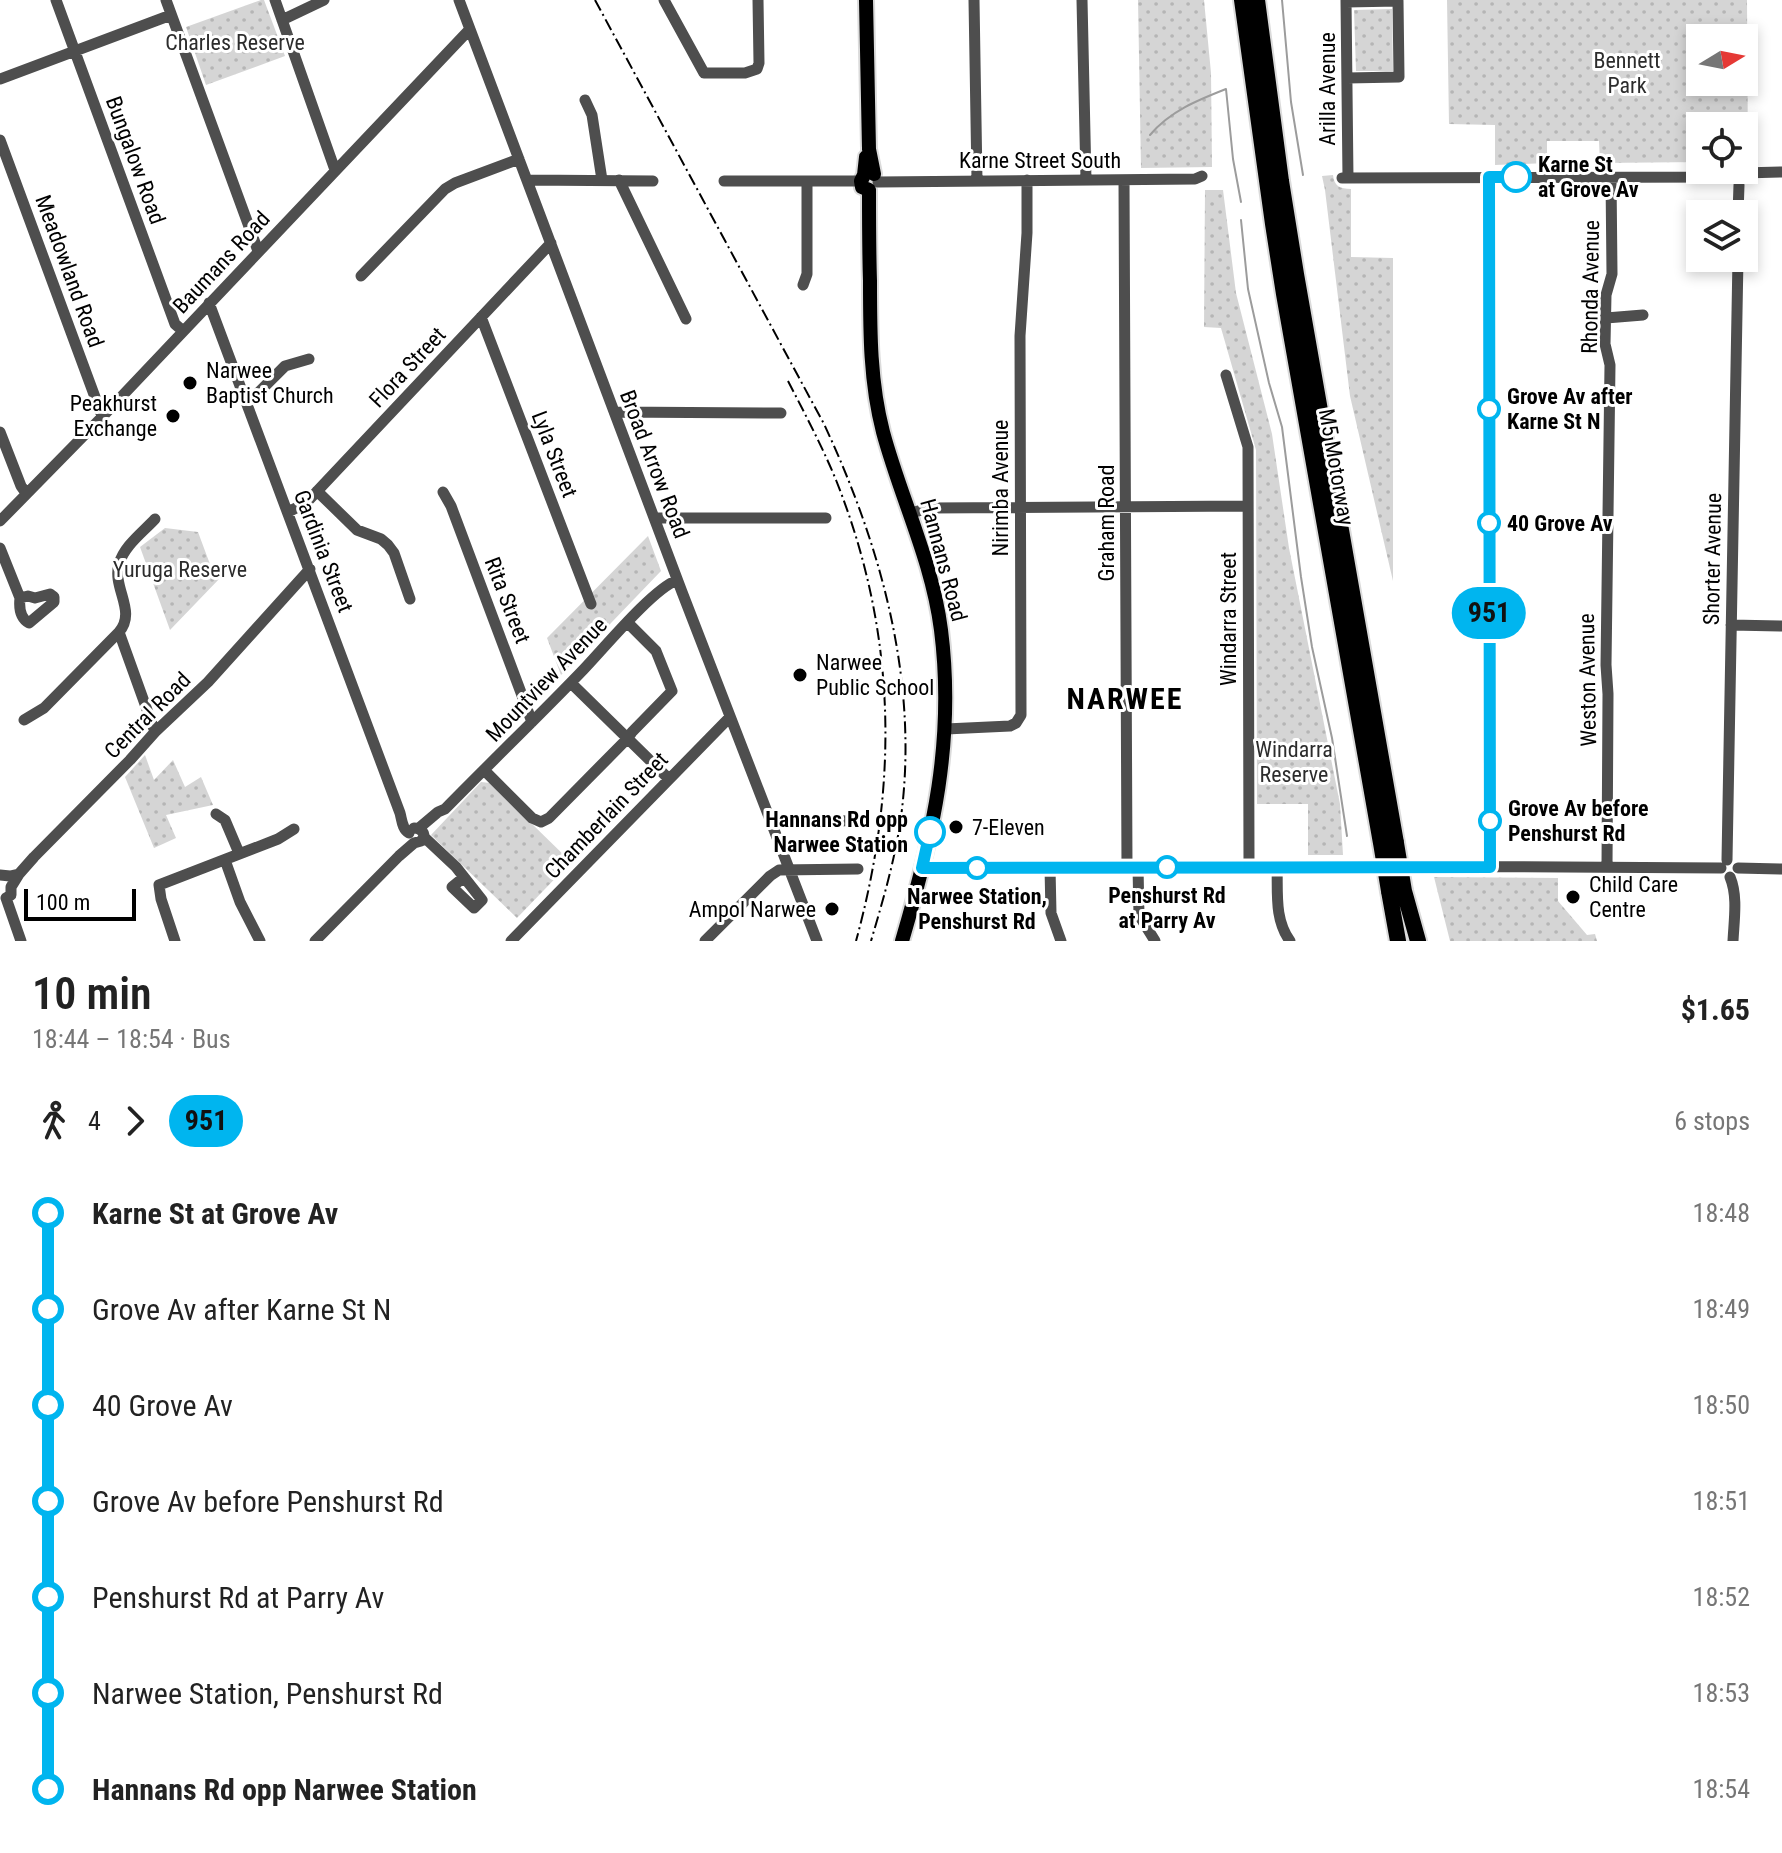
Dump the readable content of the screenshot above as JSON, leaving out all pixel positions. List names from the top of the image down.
{
  "streets": {
    "highway": ["M5 Motorway"],
    "main road": ["Hannans Road"],
    "street": [
      "Arilla Avenue",
      "Bungalow Road",
      "Karne Street South",
      "Baumans Road",
      "Meadowland Road",
      "Rhonda Avenue",
      "Flora Street",
      "Lyla Street",
      "Broad Arrow Road",
      "Nirimba Avenue",
      "Graham Road",
      "Gardinia Street",
      "Shorter Avenue",
      "Rita Street",
      "Windarra Street",
      "Mountview Avenue",
      "Weston Avenue",
      "Central Road",
      "Chamberlain Street"
    ]
  },
  "crossings": [
    ["Bungalow Road", "Baumans Road"],
    ["Karne Street South", "Nirimba Avenue"],
    ["Karne Street South", "Graham Road"],
    ["Karne Street South", "Hannans Road"],
    ["Baumans Road", "Meadowland Road"],
    ["Baumans Road", "Broad Arrow Road"],
    ["Baumans Road", "Gardinia Street"],
    ["Rhonda Avenue", "Weston Avenue"],
    ["Flora Street", "Lyla Street"],
    ["Flora Street", "Broad Arrow Road"],
    ["Flora Street", "Gardinia Street"],
    ["Broad Arrow Road", "Mountview Avenue"],
    ["Broad Arrow Road", "Chamberlain Street"],
    ["Nirimba Avenue", "Hannans Road"],
    ["Gardinia Street", "Mountview Avenue"],
    ["Gardinia Street", "Central Road"],
    ["Rita Street", "Mountview Avenue"]
  ],
  "districts": ["NARWEE"],
  "parks": [
    "Charles Reserve",
    "Bennett Park",
    "Yuruga Reserve",
    "Windarra Reserve"
  ],
  "places": [
    "Karne St at Grove Av",
    "Narwee Baptist Church",
    "Grove Av after Karne St N",
    "Peakhurst Exchange",
    "40 Grove Av",
    "Narwee Public School",
    "Grove Av before Penshurst Rd",
    "7-Eleven",
    "Hannans Rd opp Narwee Station",
    "Penshurst Rd at Parry Av",
    "Narwee Station, Penshurst Rd",
    "Child Care Centre",
    "Ampol Narwee"
  ],
  "lines": ["bus line 951"],
  "scale_bar": "100 m",
  "north": "right",
  "page": {
    "on_map": "951",
    "scale": "100 m",
    "heading": ["10 min", "18:44 – 18:54 · Bus", "$1.65"],
    "legs": ["4", "951", "6 stops"],
    "list": [
      {
        "name": "Karne St at Grove Av",
        "value": "18:48"
      },
      {
        "name": "Grove Av after Karne St N",
        "value": "18:49"
      },
      {
        "name": "40 Grove Av",
        "value": "18:50"
      },
      {
        "name": "Grove Av before Penshurst Rd",
        "value": "18:51"
      },
      {
        "name": "Penshurst Rd at Parry Av",
        "value": "18:52"
      },
      {
        "name": "Narwee Station, Penshurst Rd",
        "value": "18:53"
      },
      {
        "name": "Hannans Rd opp Narwee Station",
        "value": "18:54"
      }
    ]
  }
}
